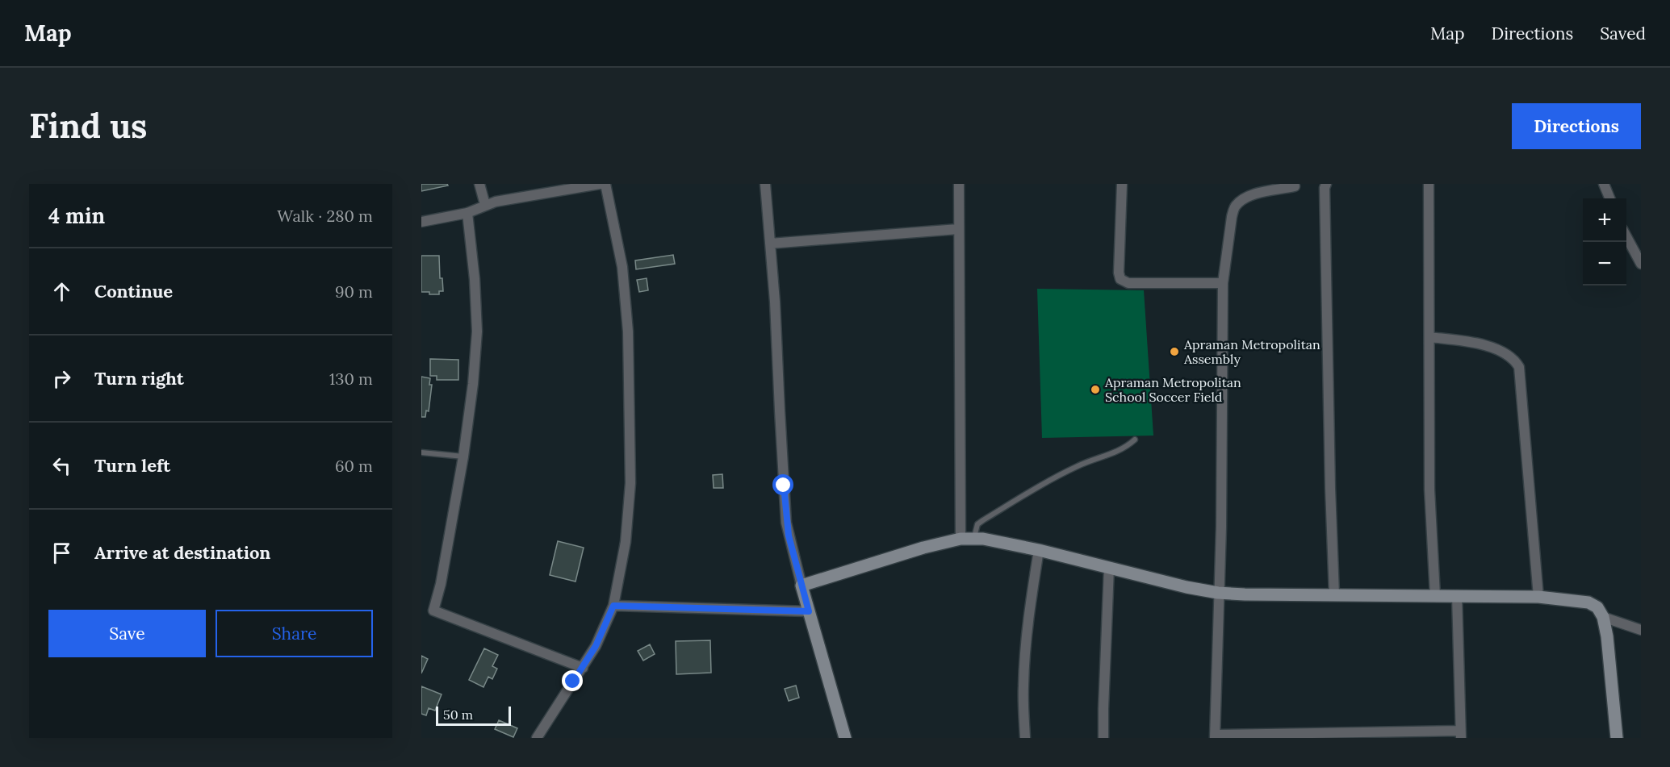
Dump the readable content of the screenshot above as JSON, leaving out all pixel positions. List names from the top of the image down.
{
  "places": ["Apraman Metropolitan Assembly", "Apraman Metropolitan School Soccer Field"],
  "scale_bar": "50 m",
  "page": {
    "header": "Map",
    "nav": ["Map", "Directions", "Saved"],
    "buttons": [
      "Directions",
      ["Save", "Share"]
    ],
    "title": "Find us",
    "heading": ["4 min", "Walk · 280 m"],
    "map_buttons": ["+", "−"],
    "list": [
      ["Continue", "90 m"],
      ["Turn right", "130 m"],
      ["Turn left", "60 m"],
      "Arrive at destination"
    ],
    "scale": "50 m"
  }
}
